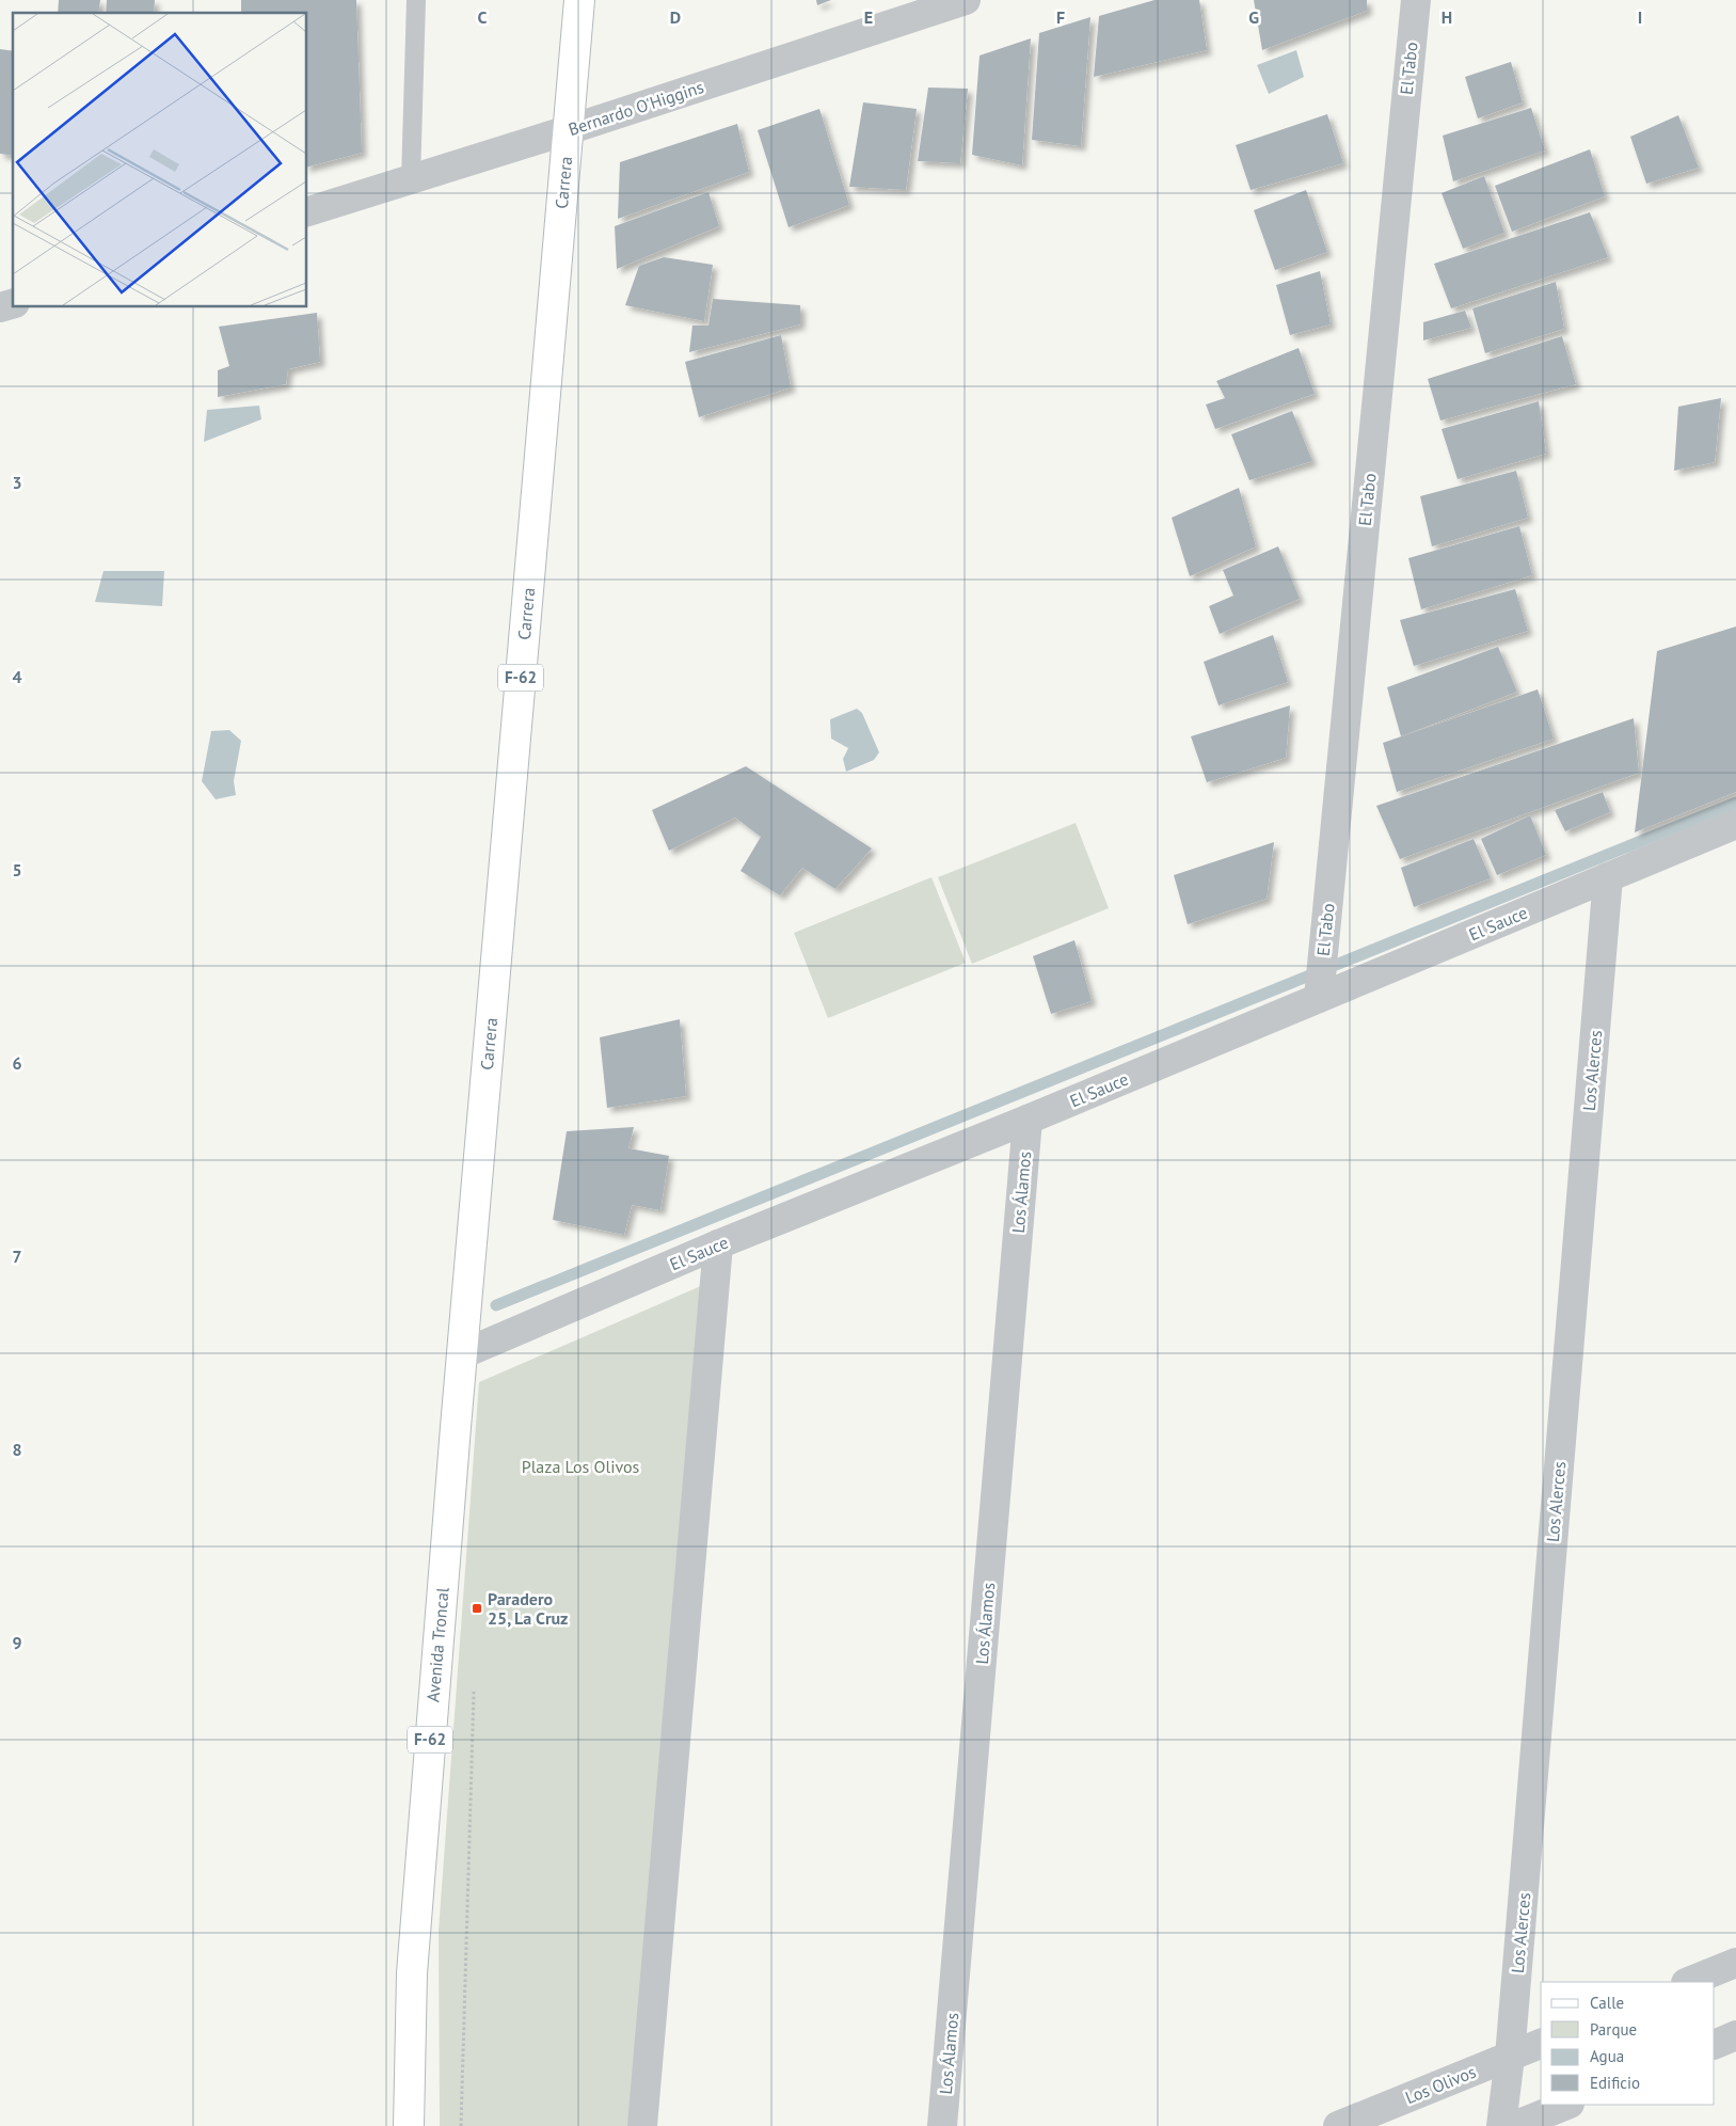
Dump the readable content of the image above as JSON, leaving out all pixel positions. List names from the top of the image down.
{
  "streets": {
    "main road": ["Carrera", "F-62", "Avenida Troncal"],
    "street": [
      "El Tabo",
      "Bernardo O'Higgins",
      "El Sauce",
      "Los Alerces",
      "Los Álamos",
      "Los Olivos"
    ]
  },
  "crossings": [
    ["El Tabo", "El Sauce"],
    ["Bernardo O'Higgins", "Carrera"],
    ["Carrera", "El Sauce"],
    ["Carrera", "Avenida Troncal"],
    ["El Sauce", "Los Alerces"],
    ["El Sauce", "Los Álamos"],
    ["El Sauce", "Avenida Troncal"],
    ["Los Alerces", "Los Olivos"]
  ],
  "parks": ["Plaza Los Olivos"],
  "places": {
    "transit": ["Paradero 25, La Cruz"]
  },
  "legend": [
    "Calle",
    "Parque",
    "Agua",
    "Edificio"
  ],
  "grid": {
    "columns": [
      "C",
      "D",
      "E",
      "F",
      "G",
      "H",
      "I"
    ],
    "rows": [
      "3",
      "4",
      "5",
      "6",
      "7",
      "8",
      "9"
    ]
  }
}
